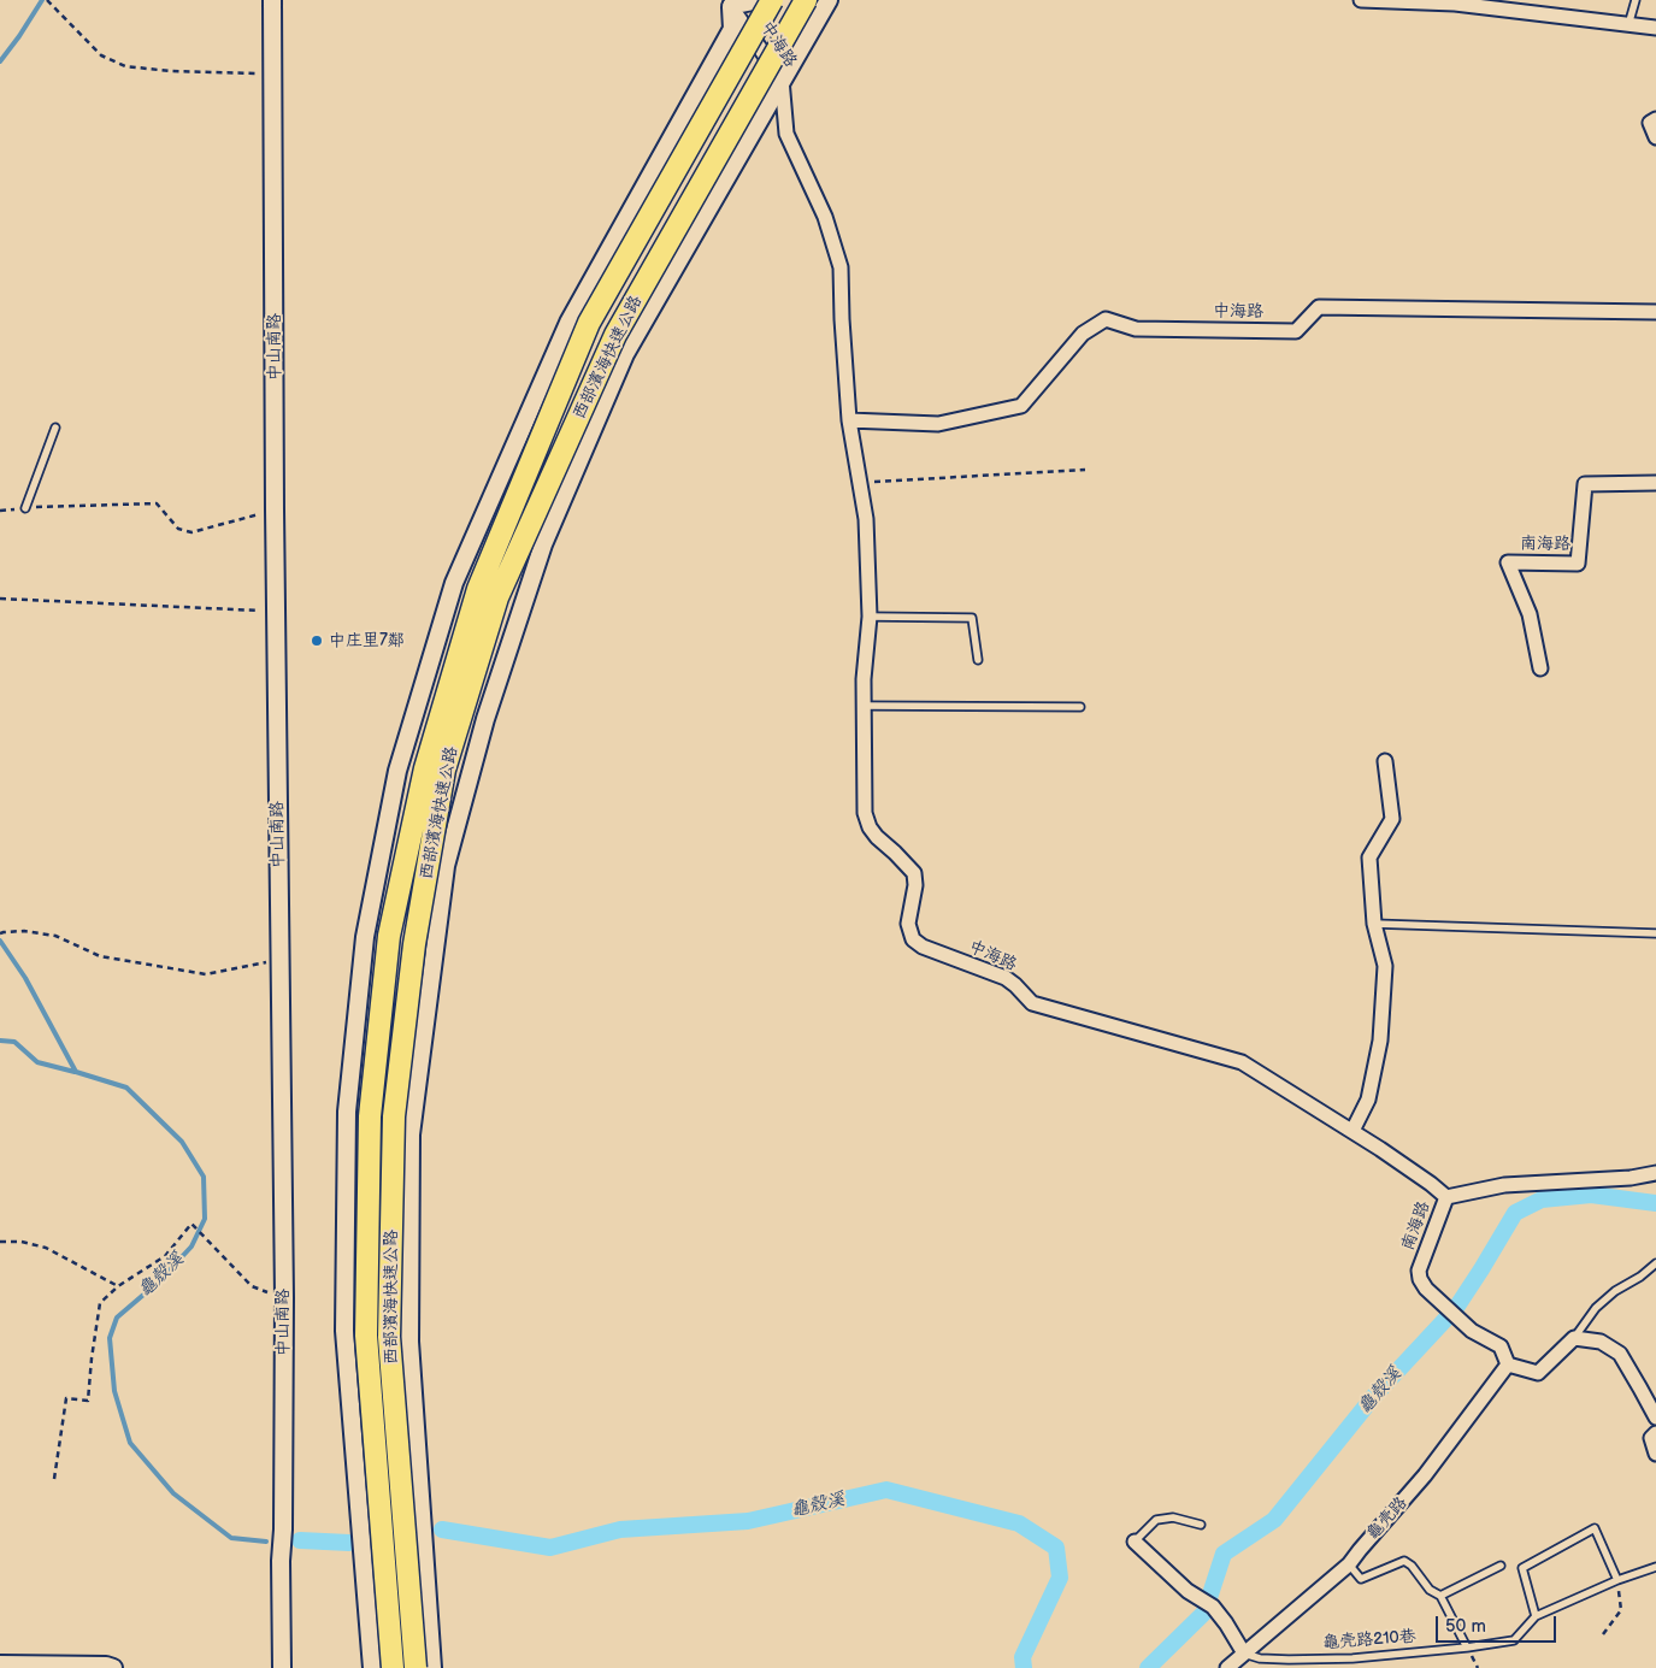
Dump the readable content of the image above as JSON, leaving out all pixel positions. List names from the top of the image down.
{
  "streets": {
    "highway": ["西部濱海快速公路"],
    "street": [
      "中海路",
      "中山南路",
      "南海路",
      "龜壳路"
    ],
    "lane": ["龜壳路210巷"]
  },
  "crossings": [
    ["中海路", "西部濱海快速公路"],
    ["中海路", "南海路"],
    ["南海路", "龜壳路"],
    ["龜壳路", "龜壳路210巷"]
  ],
  "water": ["龜殼溪"],
  "places": ["中庄里7鄰"],
  "scale_bar": "50 m"
}
